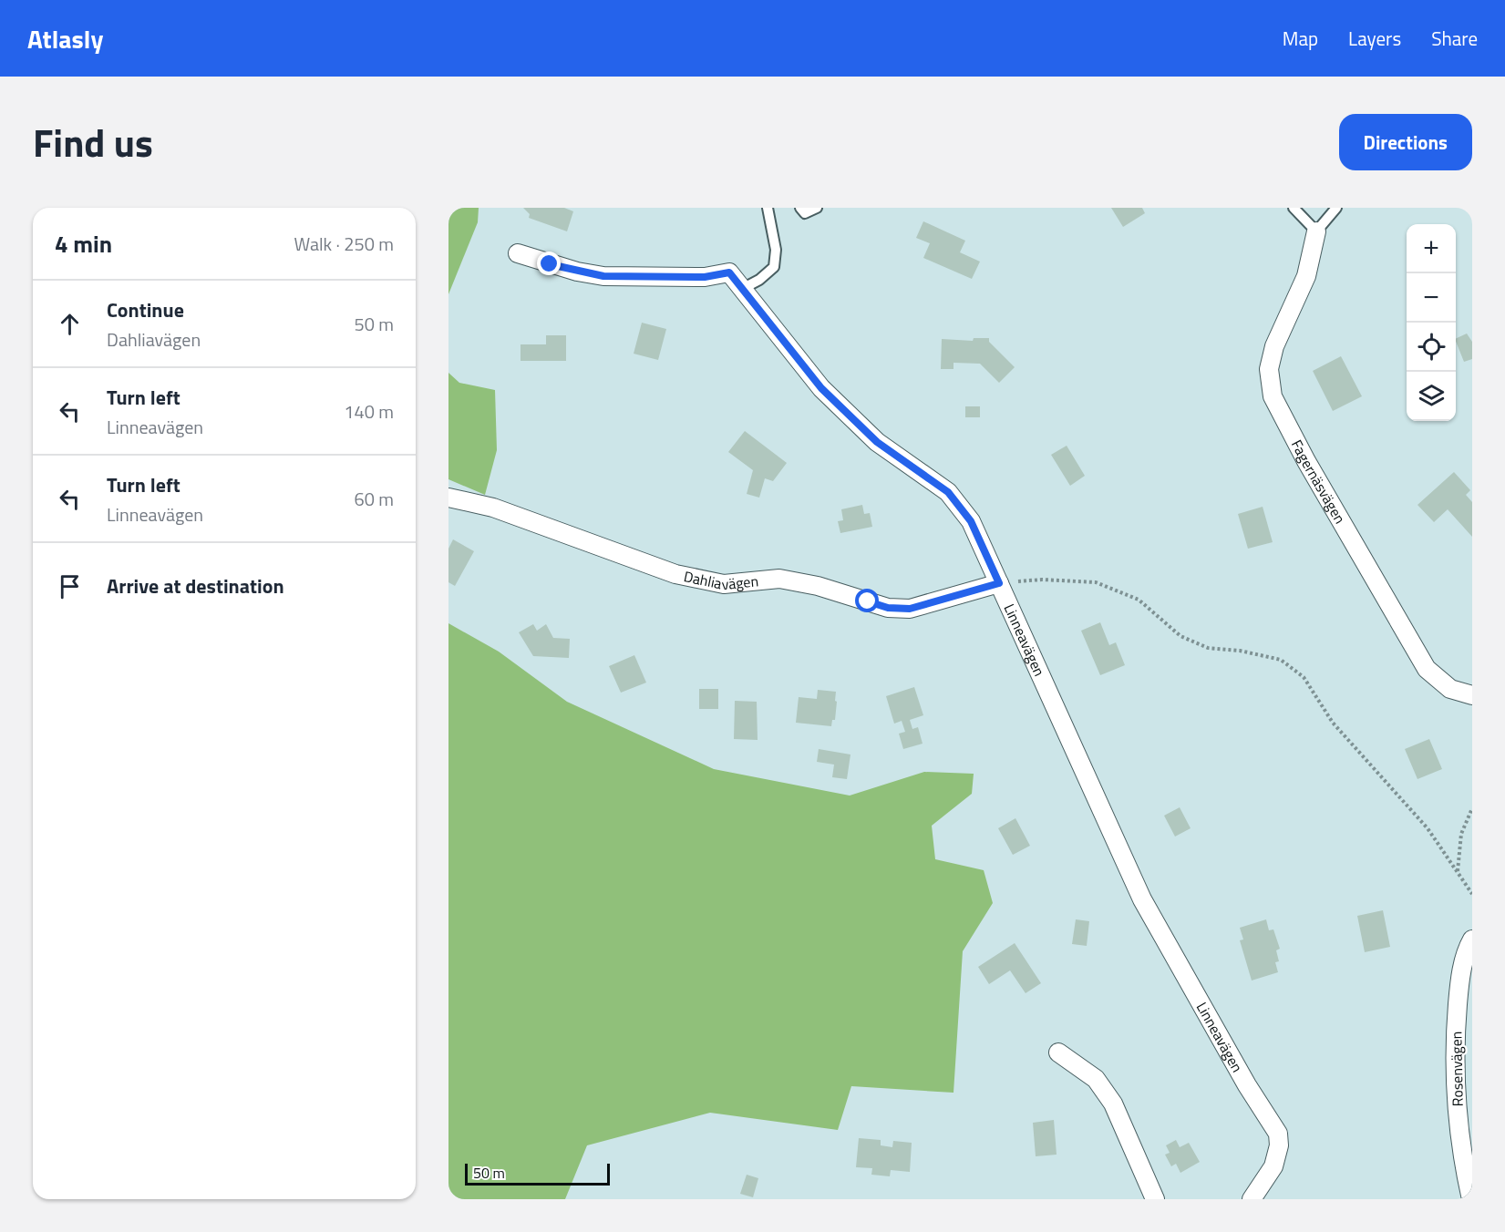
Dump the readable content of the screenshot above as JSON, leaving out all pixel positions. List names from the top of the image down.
{
  "streets": {
    "street": [
      "Fagernäsvägen",
      "Dahliavägen",
      "Linneavägen",
      "Rosenvägen"
    ]
  },
  "crossings": [
    ["Dahliavägen", "Linneavägen"]
  ],
  "scale_bar": "50 m",
  "page": {
    "header": "Atlasly",
    "nav": ["Map", "Layers", "Share"],
    "title": "Find us",
    "buttons": "Directions",
    "heading": ["4 min", "Walk · 250 m"],
    "map_buttons": ["+", "−"],
    "list": [
      ["Continue", "Dahliavägen", "50 m"],
      ["Turn left", "Linneavägen", "140 m"],
      ["Turn left", "Linneavägen", "60 m"],
      "Arrive at destination"
    ],
    "scale": "50 m"
  }
}
